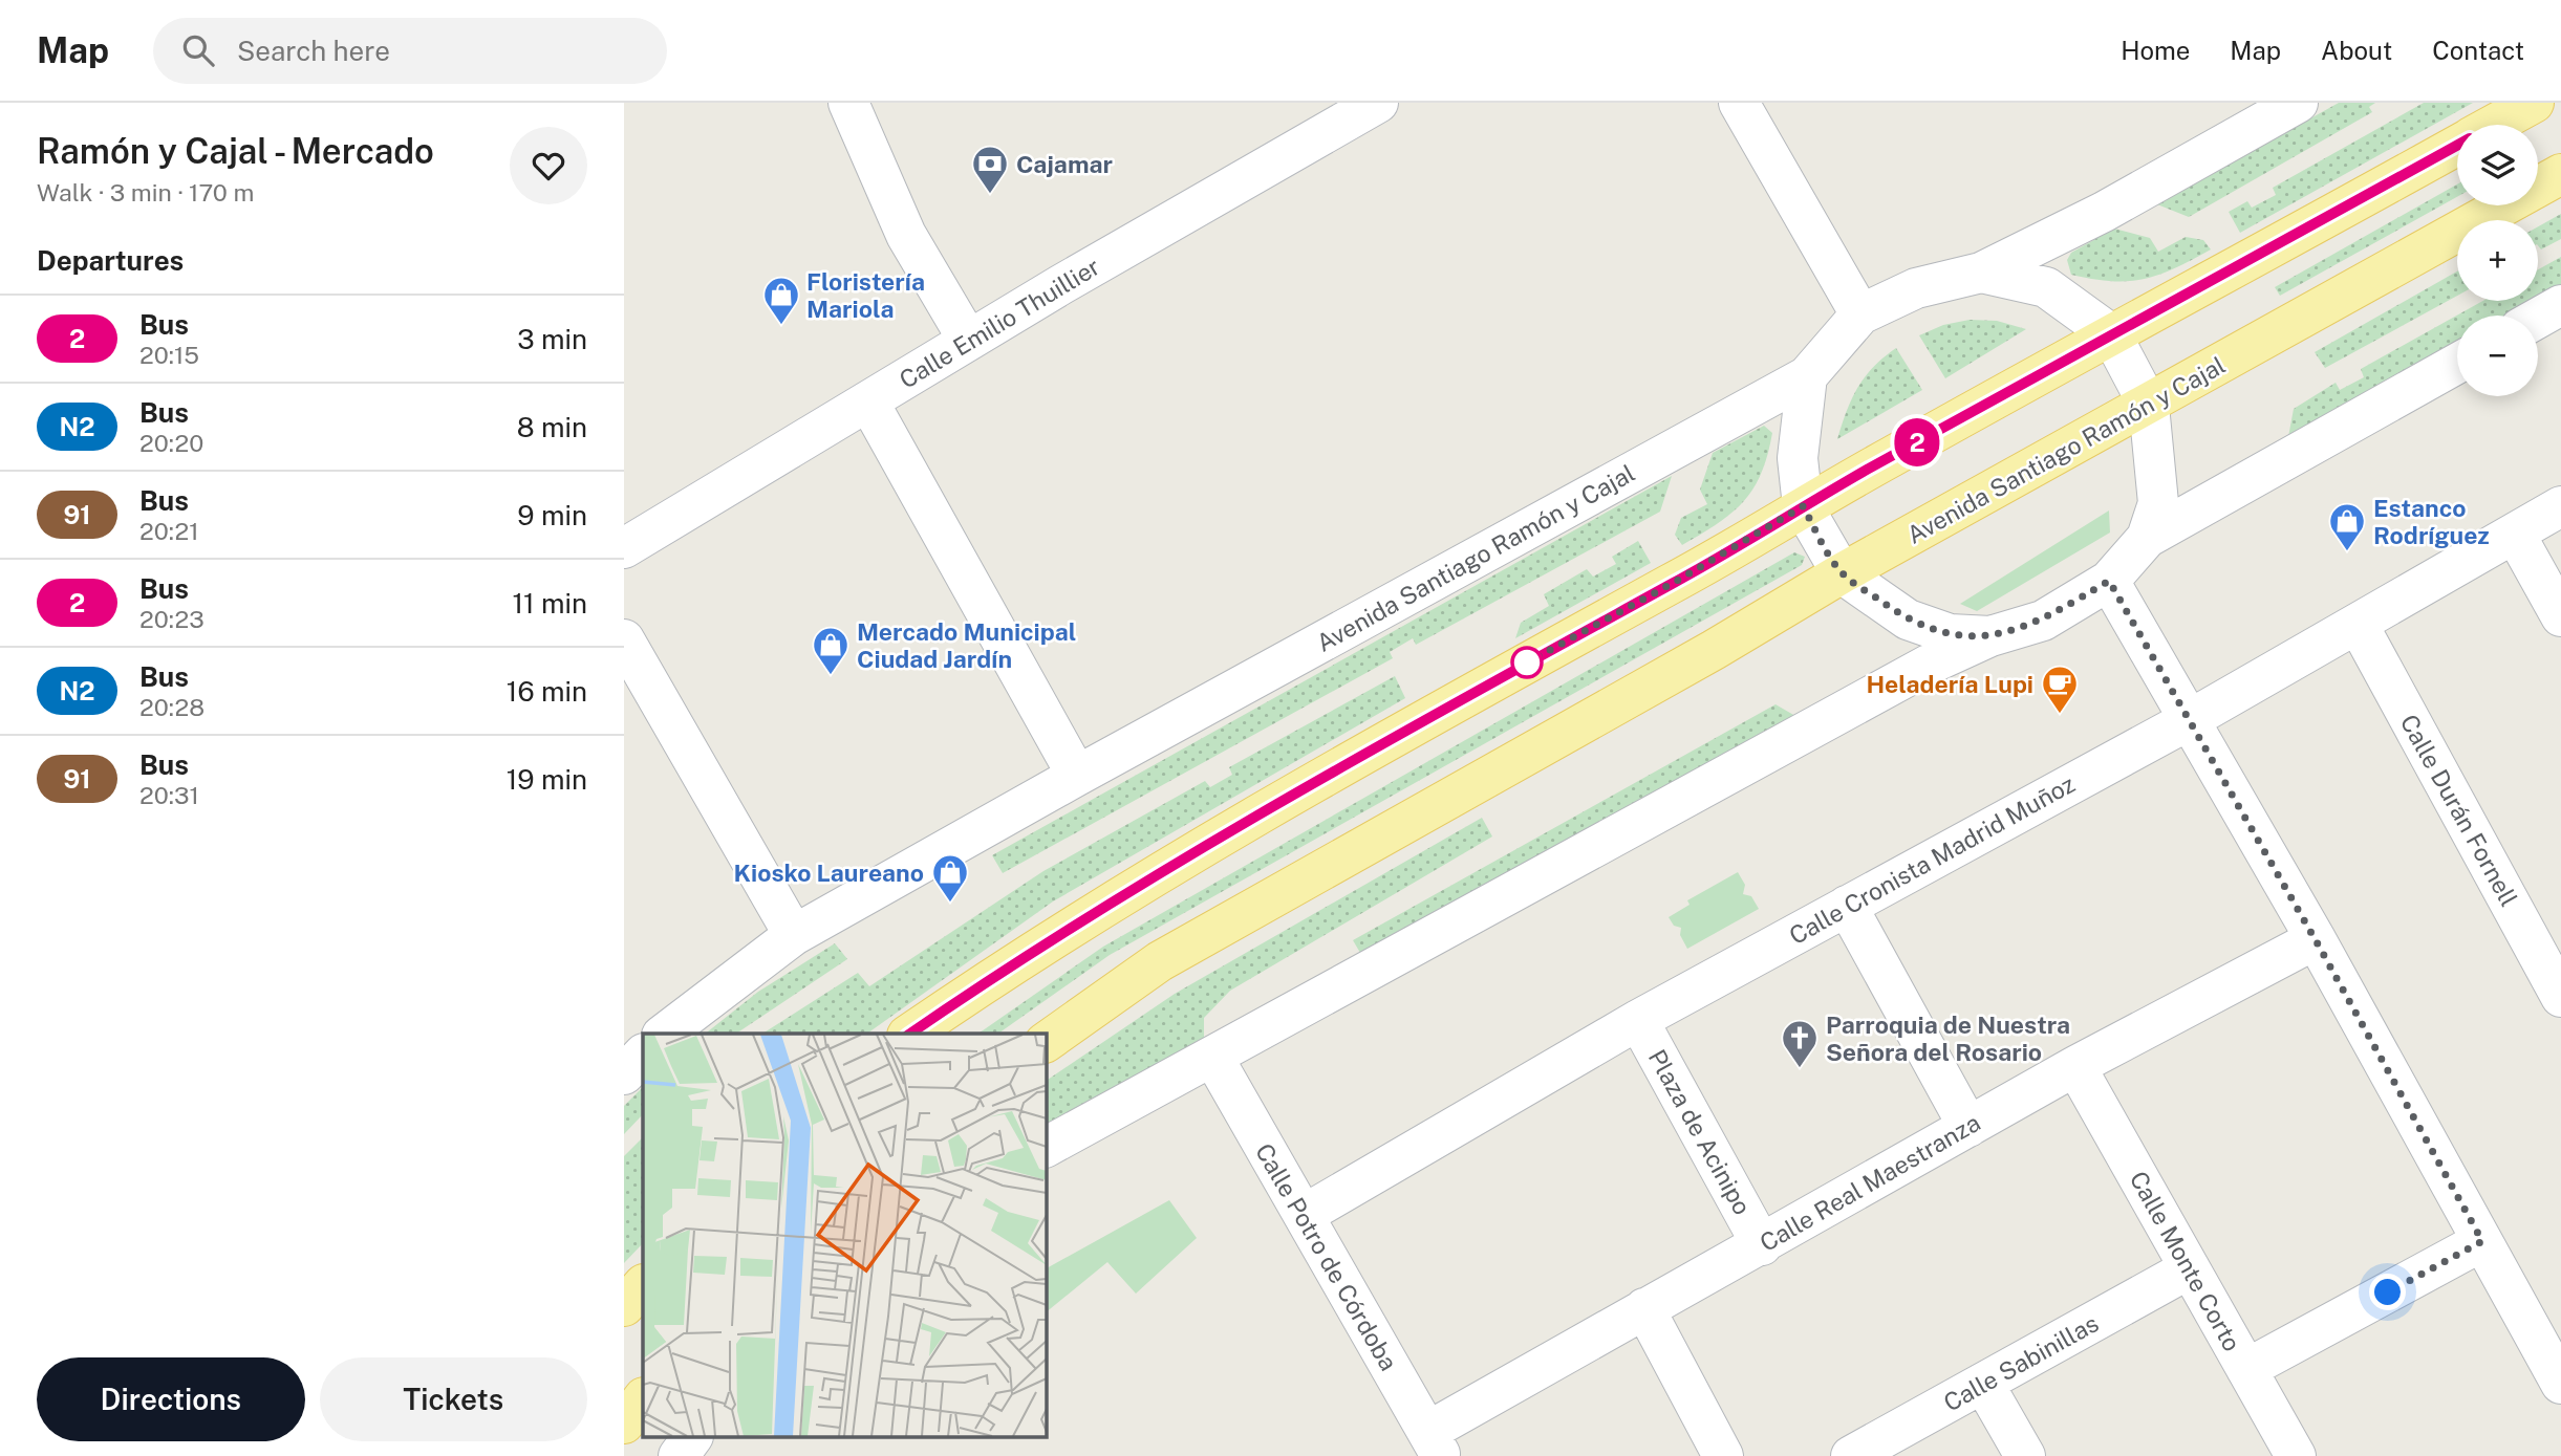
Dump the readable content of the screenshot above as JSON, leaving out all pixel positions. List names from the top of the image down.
{
  "streets": {
    "main road": ["Avenida Santiago Ramón y Cajal"],
    "street": [
      "Calle Emilio Thuillier",
      "Calle Durán Fornell",
      "Calle Cronista Madrid Muñoz",
      "Plaza de Acinipo",
      "Calle Real Maestranza",
      "Calle Potro de Córdoba",
      "Calle Monte Corto",
      "Calle Sabinillas"
    ]
  },
  "crossings": [
    ["Calle Durán Fornell", "Calle Cronista Madrid Muñoz"],
    ["Calle Cronista Madrid Muñoz", "Plaza de Acinipo"],
    ["Calle Cronista Madrid Muñoz", "Calle Potro de Córdoba"],
    ["Plaza de Acinipo", "Calle Real Maestranza"],
    ["Calle Real Maestranza", "Calle Potro de Córdoba"],
    ["Calle Real Maestranza", "Calle Monte Corto"],
    ["Calle Monte Corto", "Calle Sabinillas"]
  ],
  "places": {
    "bank": ["Cajamar"],
    "shop": [
      "Floristería Mariola",
      "Estanco Rodríguez",
      "Mercado Municipal Ciudad Jardín",
      "Kiosko Laureano"
    ],
    "cafe": ["Heladería Lupi"],
    "church": ["Parroquia de Nuestra Señora del Rosario"]
  },
  "lines": ["bus line 2"],
  "page": {
    "header": "Map",
    "search": "Search here",
    "nav": [
      "Home",
      "Map",
      "About",
      "Contact"
    ],
    "heading": [
      ["Ramón y Cajal - Mercado", "Walk · 3 min · 170 m"],
      "Departures"
    ],
    "on_map": "2",
    "map_buttons": ["+", "−"],
    "list": [
      {
        "mark": "2",
        "name": "Bus",
        "note": "20:15",
        "value": "3 min"
      },
      {
        "mark": "N2",
        "name": "Bus",
        "note": "20:20",
        "value": "8 min"
      },
      {
        "mark": "91",
        "name": "Bus",
        "note": "20:21",
        "value": "9 min"
      },
      {
        "mark": "2",
        "name": "Bus",
        "note": "20:23",
        "value": "11 min"
      },
      {
        "mark": "N2",
        "name": "Bus",
        "note": "20:28",
        "value": "16 min"
      },
      {
        "mark": "91",
        "name": "Bus",
        "note": "20:31",
        "value": "19 min"
      }
    ],
    "buttons": ["Directions", "Tickets"]
  }
}
